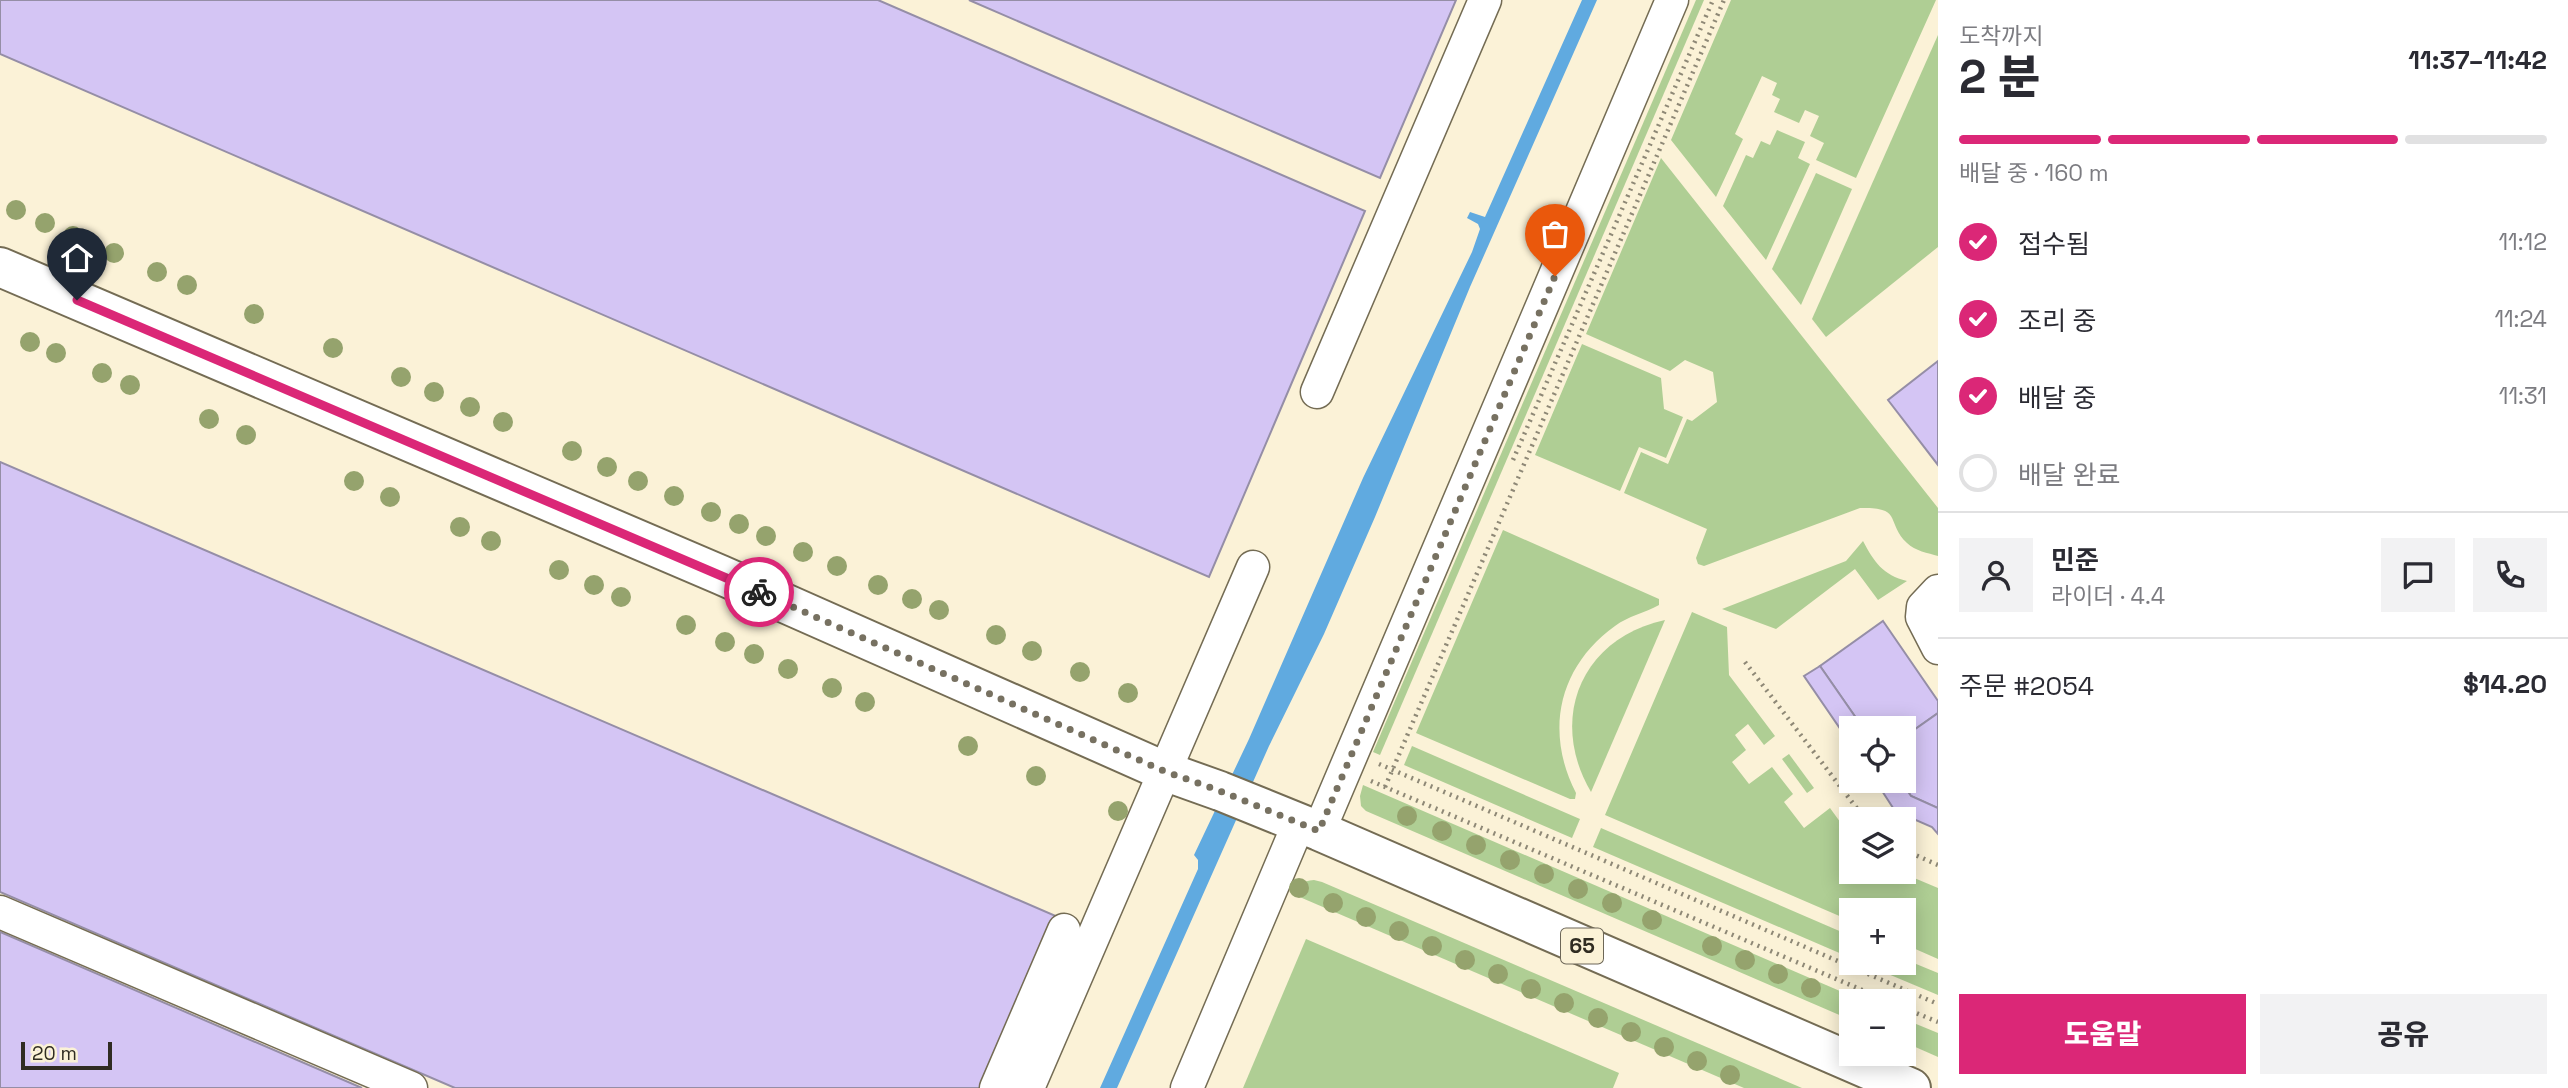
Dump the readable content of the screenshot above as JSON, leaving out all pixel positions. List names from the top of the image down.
{
  "streets": {
    "main road": ["65"]
  },
  "scale_bar": "20 m",
  "page": {
    "heading": ["2 분", "도착까지", "11:37–11:42"],
    "panel": [
      "민준",
      "라이더 · 4.4",
      "주문 #2054",
      "$14.20"
    ],
    "bar": "배달 중 · 160 m",
    "list": [
      ["접수됨", "11:12"],
      ["조리 중", "11:24"],
      ["배달 중", "11:31"],
      "배달 완료"
    ],
    "map_buttons": ["+", "−"],
    "buttons": ["도움말", "공유"],
    "scale": "20 m"
  }
}
